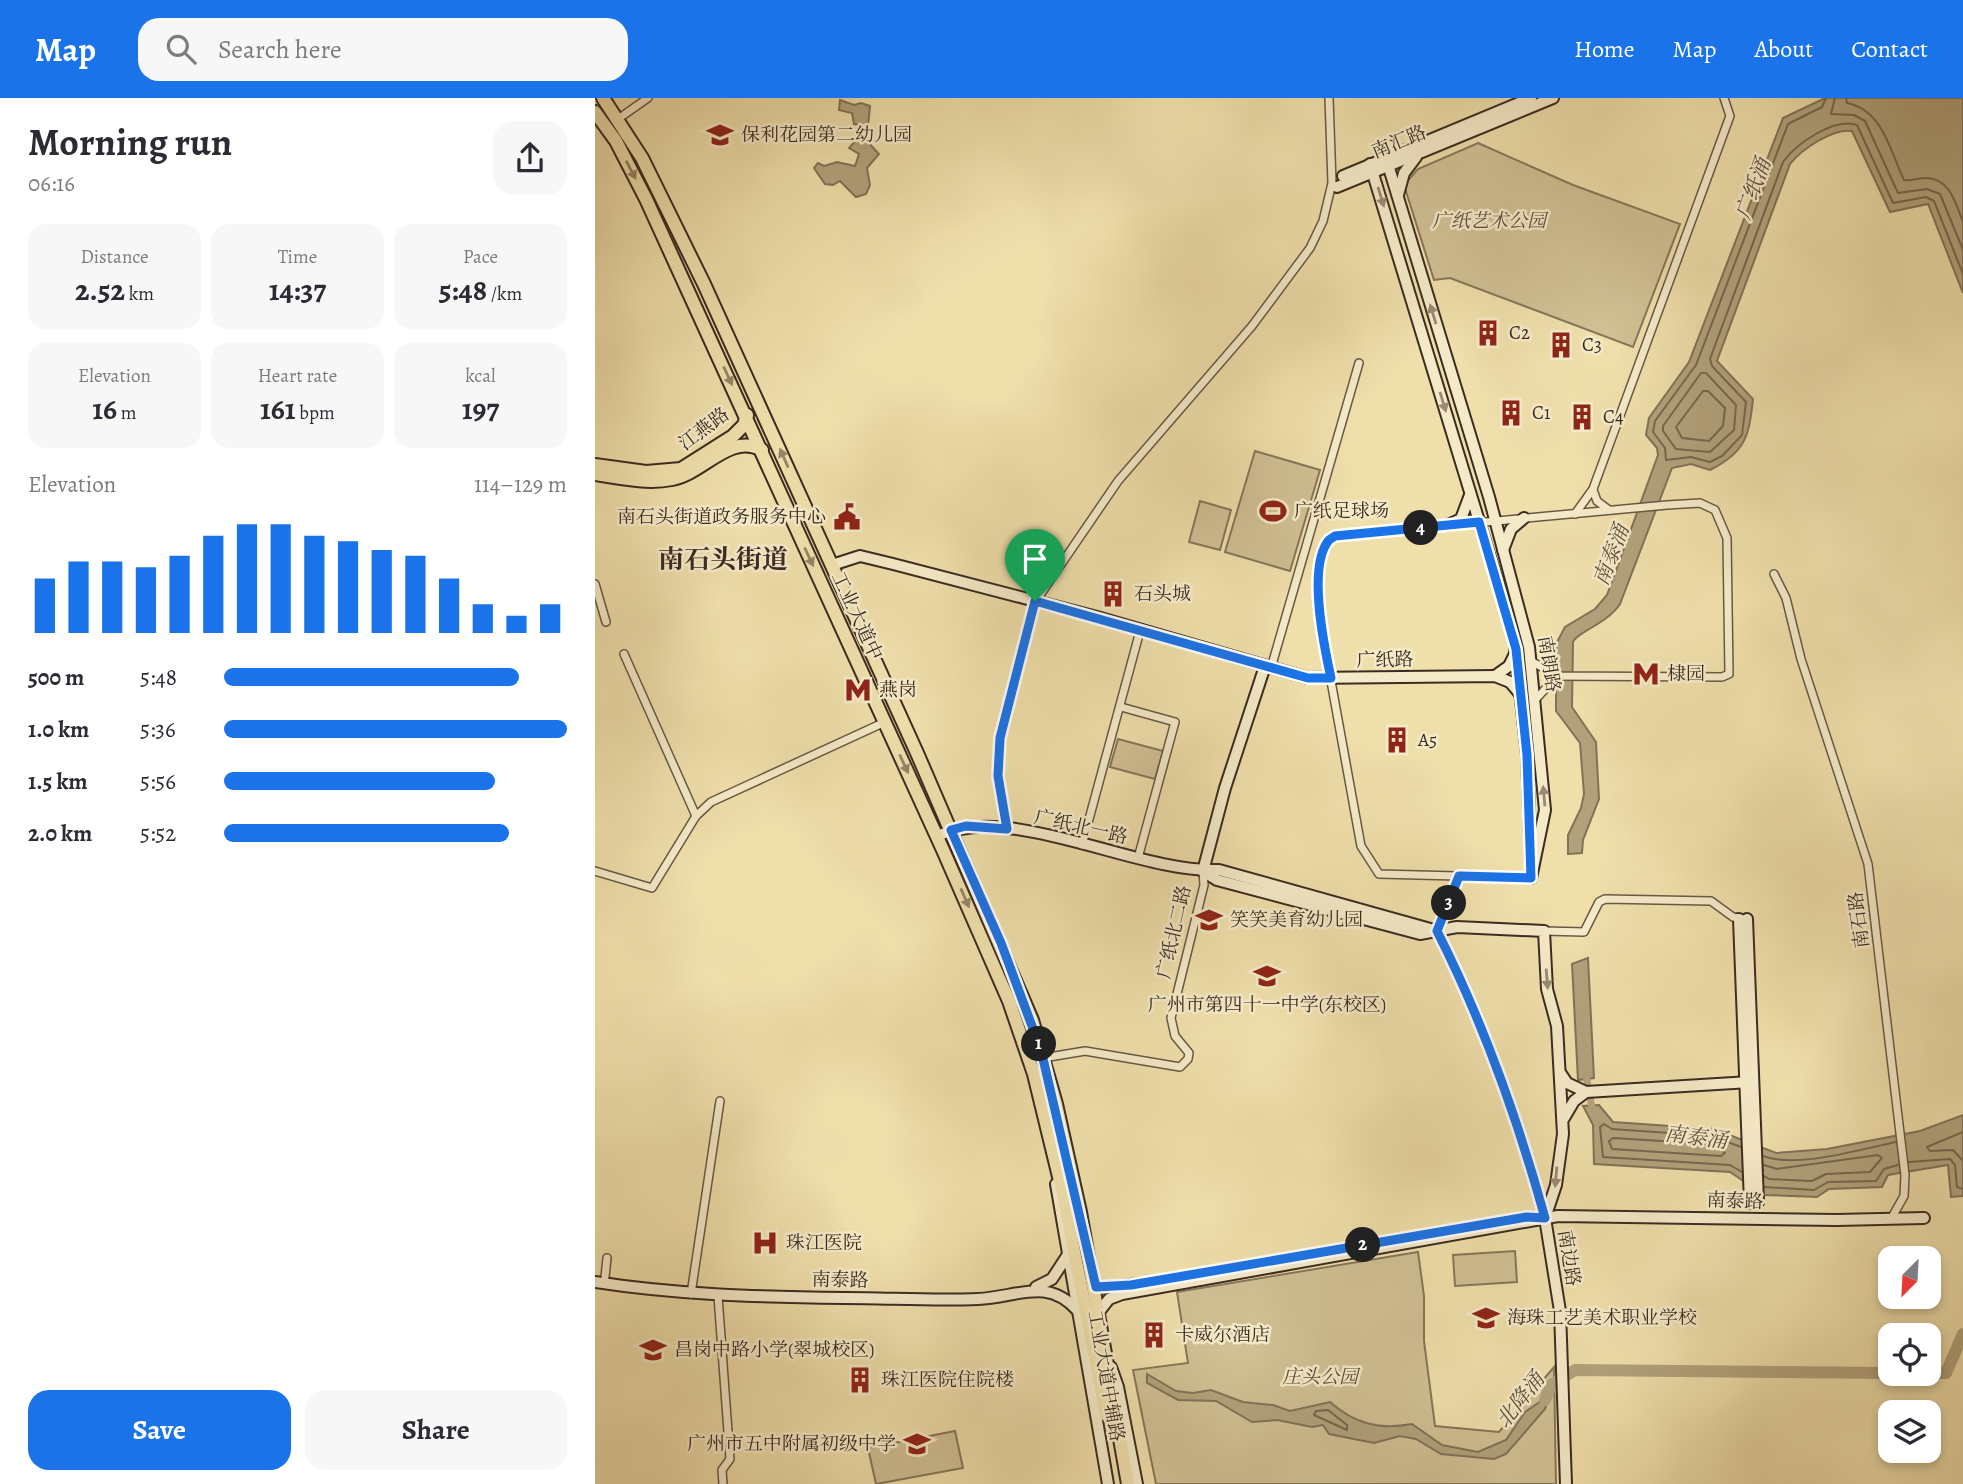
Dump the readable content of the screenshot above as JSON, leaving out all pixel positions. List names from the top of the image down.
{
  "streets": {
    "main road": ["江燕路", "工业大道中"],
    "street": [
      "南汇路",
      "广纸路",
      "南朗路",
      "广纸北一路",
      "南石路",
      "广纸北二路",
      "南泰路",
      "南边路",
      "工业大道中辅路"
    ]
  },
  "crossings": [
    ["南汇路", "南朗路"],
    ["江燕路", "工业大道中"],
    ["工业大道中", "广纸北一路"],
    ["工业大道中", "工业大道中辅路"],
    ["广纸路", "广纸北二路"],
    ["广纸北一路", "广纸北二路"],
    ["广纸北一路", "南边路"],
    ["南石路", "南泰路"],
    ["南泰路", "南边路"],
    ["南泰路", "工业大道中辅路"]
  ],
  "districts": ["南石头街道"],
  "water": ["广纸涌", "南泰涌", "北降涌"],
  "parks": ["广纸艺术公园", "庄头公园"],
  "places": {
    "school or university": [
      "保利花园第二幼儿园",
      "笑笑美育幼儿园",
      "广州市第四十一中学(东校区)",
      "海珠工艺美术职业学校",
      "昌岗中路小学(翠城校区)",
      "广州市五中附属初级中学"
    ],
    "building": [
      "C2",
      "C3",
      "C1",
      "C4",
      "石头城",
      "A5",
      "卡威尔酒店",
      "珠江医院住院楼"
    ],
    "sports": ["广纸足球场"],
    "public building": ["南石头街道政务服务中心"],
    "metro station": ["棣园", "燕岗"],
    "hospital": ["珠江医院"]
  },
  "north": "bottom left",
  "page": {
    "header": "Map",
    "search": "Search here",
    "nav": [
      "Home",
      "Map",
      "About",
      "Contact"
    ],
    "heading": ["Morning run", "06:16"],
    "stats": [
      ["Distance", "2.52 km"],
      ["Time", "14:37"],
      ["Pace", "5:48 /km"],
      ["Elevation", "16 m"],
      ["Heart rate", "161 bpm"],
      ["kcal", "197"]
    ],
    "chart": ["Elevation", "114–129 m"],
    "pins": [
      "4",
      "3",
      "1",
      "2"
    ],
    "list": [
      {
        "name": "500 m",
        "note": "5:48"
      },
      {
        "name": "1.0 km",
        "note": "5:36"
      },
      {
        "name": "1.5 km",
        "note": "5:56"
      },
      {
        "name": "2.0 km",
        "note": "5:52"
      }
    ],
    "buttons": ["Save", "Share"]
  }
}
